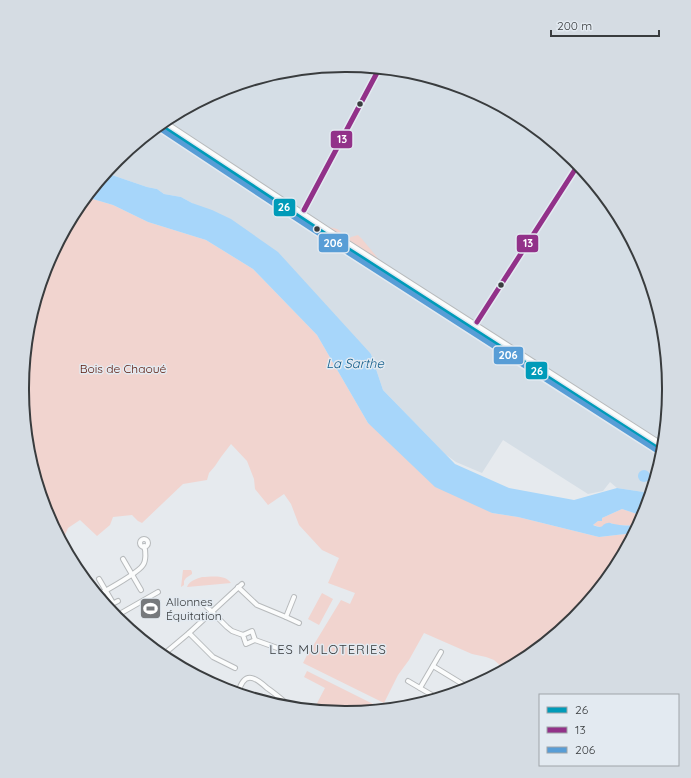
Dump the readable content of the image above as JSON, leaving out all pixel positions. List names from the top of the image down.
{
  "districts": ["LES MULOTERIES"],
  "water": ["La Sarthe"],
  "parks": ["Bois de Chaoué"],
  "places": {
    "sports": ["Allonnes Équitation"]
  },
  "lines": ["transit line 13", "transit line 26", "transit line 206"],
  "legend": ["26", "13", "206"],
  "scale_bar": "200 m"
}
